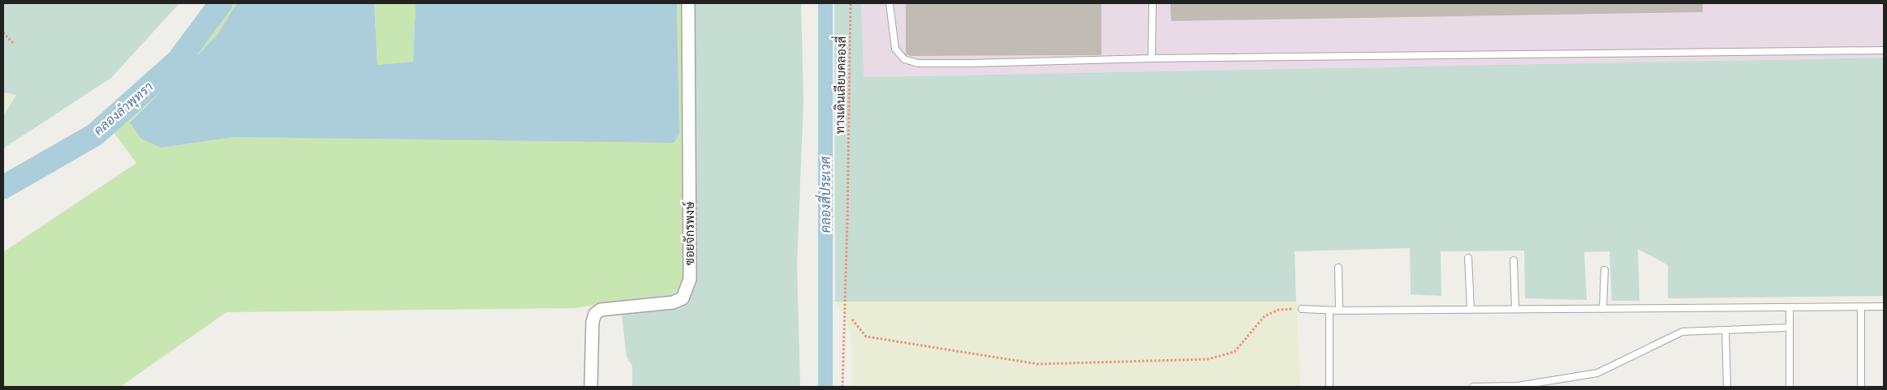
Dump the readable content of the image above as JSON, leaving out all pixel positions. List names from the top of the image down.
{
  "streets": {
    "street": ["ซอยจักรพงษ์"],
    "path": ["ทางเดินเลียบคลองสี่"]
  },
  "water": ["คลองลำพุทรา", "คลองสี่ประเวศ"]
}
